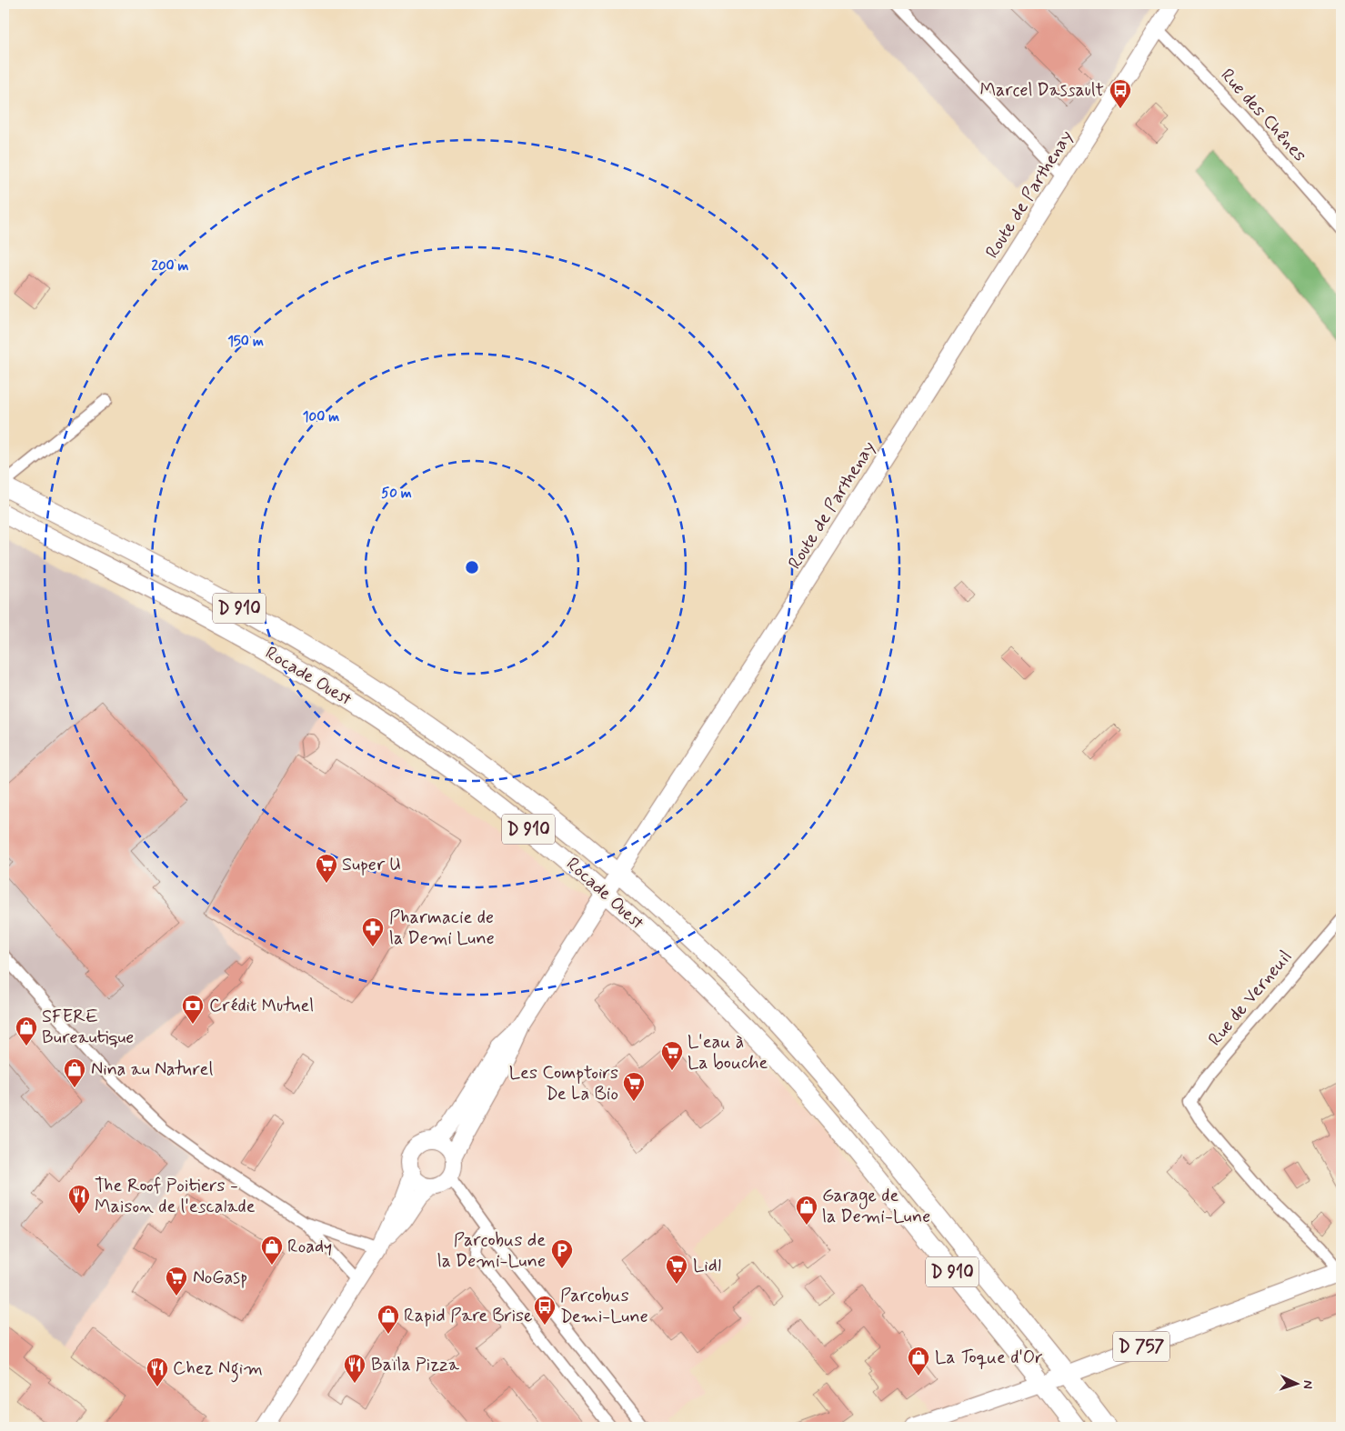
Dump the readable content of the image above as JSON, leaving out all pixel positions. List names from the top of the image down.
{
  "streets": {
    "main road": [
      "Route de Parthenay",
      "D 910",
      "Rocade Ouest",
      "D 757"
    ],
    "street": ["Rue des Chênes", "Rue de Verneuil"]
  },
  "crossings": [
    ["Rue des Chênes", "Route de Parthenay"],
    ["Route de Parthenay", "D 910"],
    ["Route de Parthenay", "Rocade Ouest"],
    ["D 910", "Rocade Ouest"],
    ["D 910", "D 757"],
    ["Rocade Ouest", "D 757"],
    ["Rue de Verneuil", "D 757"]
  ],
  "places": {
    "bus stop": ["Marcel Dassault", "Parcobus Demi-Lune"],
    "supermarket": [
      "Super U",
      "L'eau à La bouche",
      "Les Comptoirs De La Bio",
      "Lidl",
      "NoGasp"
    ],
    "pharmacy": ["Pharmacie de la Demi Lune"],
    "bank": ["Crédit Mutuel"],
    "shop": [
      "SFERE Bureautique",
      "Nina au Naturel",
      "Garage de la Demi-Lune",
      "Roady",
      "Rapid Pare Brise",
      "La Toque d'Or"
    ],
    "restaurant": ["The Roof Poitiers - Maison de l'escalade", "Baïla Pizza", "Chez Ngim"],
    "parking": ["Parcobus de la Demi-Lune"]
  },
  "north": "right",
  "rings": [
    "200 m",
    "150 m",
    "100 m",
    "50 m"
  ]
}
